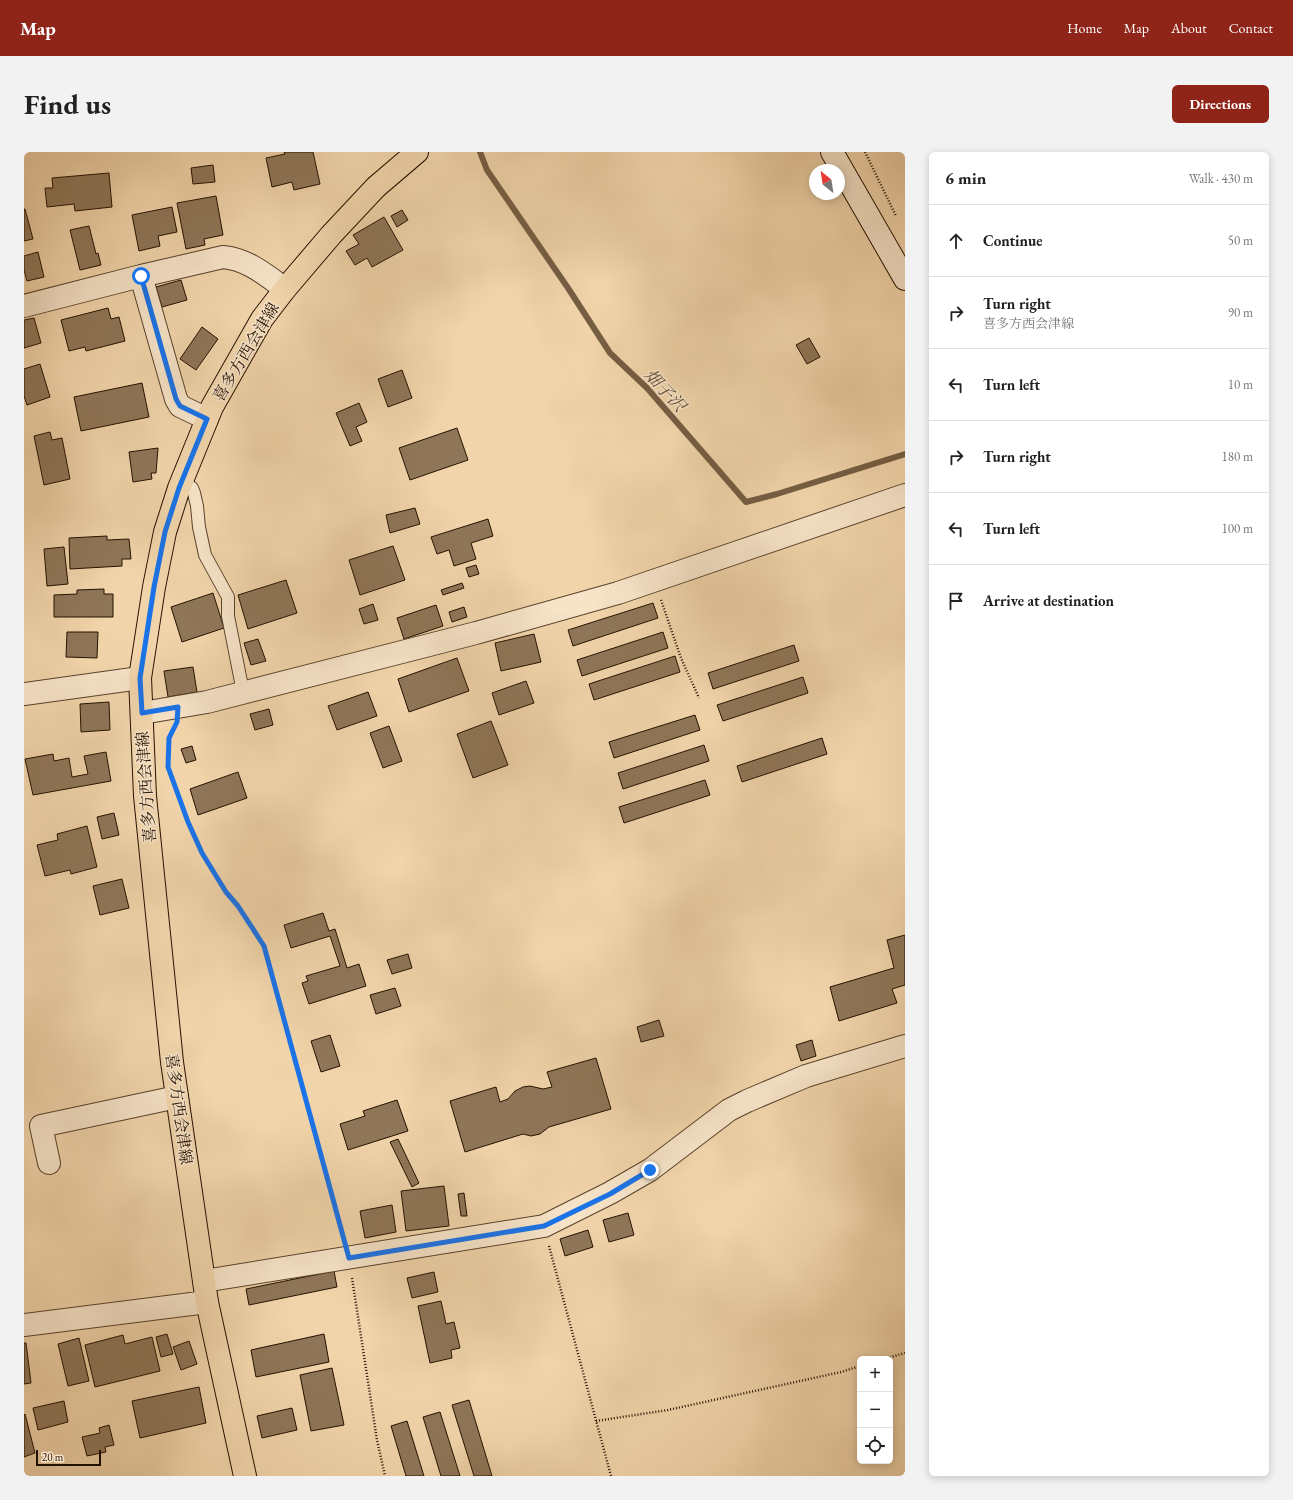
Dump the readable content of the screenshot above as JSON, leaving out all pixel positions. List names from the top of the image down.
{
  "streets": {
    "main road": ["喜多方西会津線"]
  },
  "water": ["畑子沢"],
  "scale_bar": "20 m",
  "north": "top left",
  "page": {
    "header": "Map",
    "nav": [
      "Home",
      "Map",
      "About",
      "Contact"
    ],
    "buttons": "Directions",
    "title": "Find us",
    "heading": ["6 min", "Walk · 430 m"],
    "list": [
      ["Continue", "50 m"],
      ["Turn right", "喜多方西会津線", "90 m"],
      ["Turn left", "10 m"],
      ["Turn right", "180 m"],
      ["Turn left", "100 m"],
      "Arrive at destination"
    ],
    "map_buttons": ["+", "−"],
    "scale": "20 m"
  }
}
